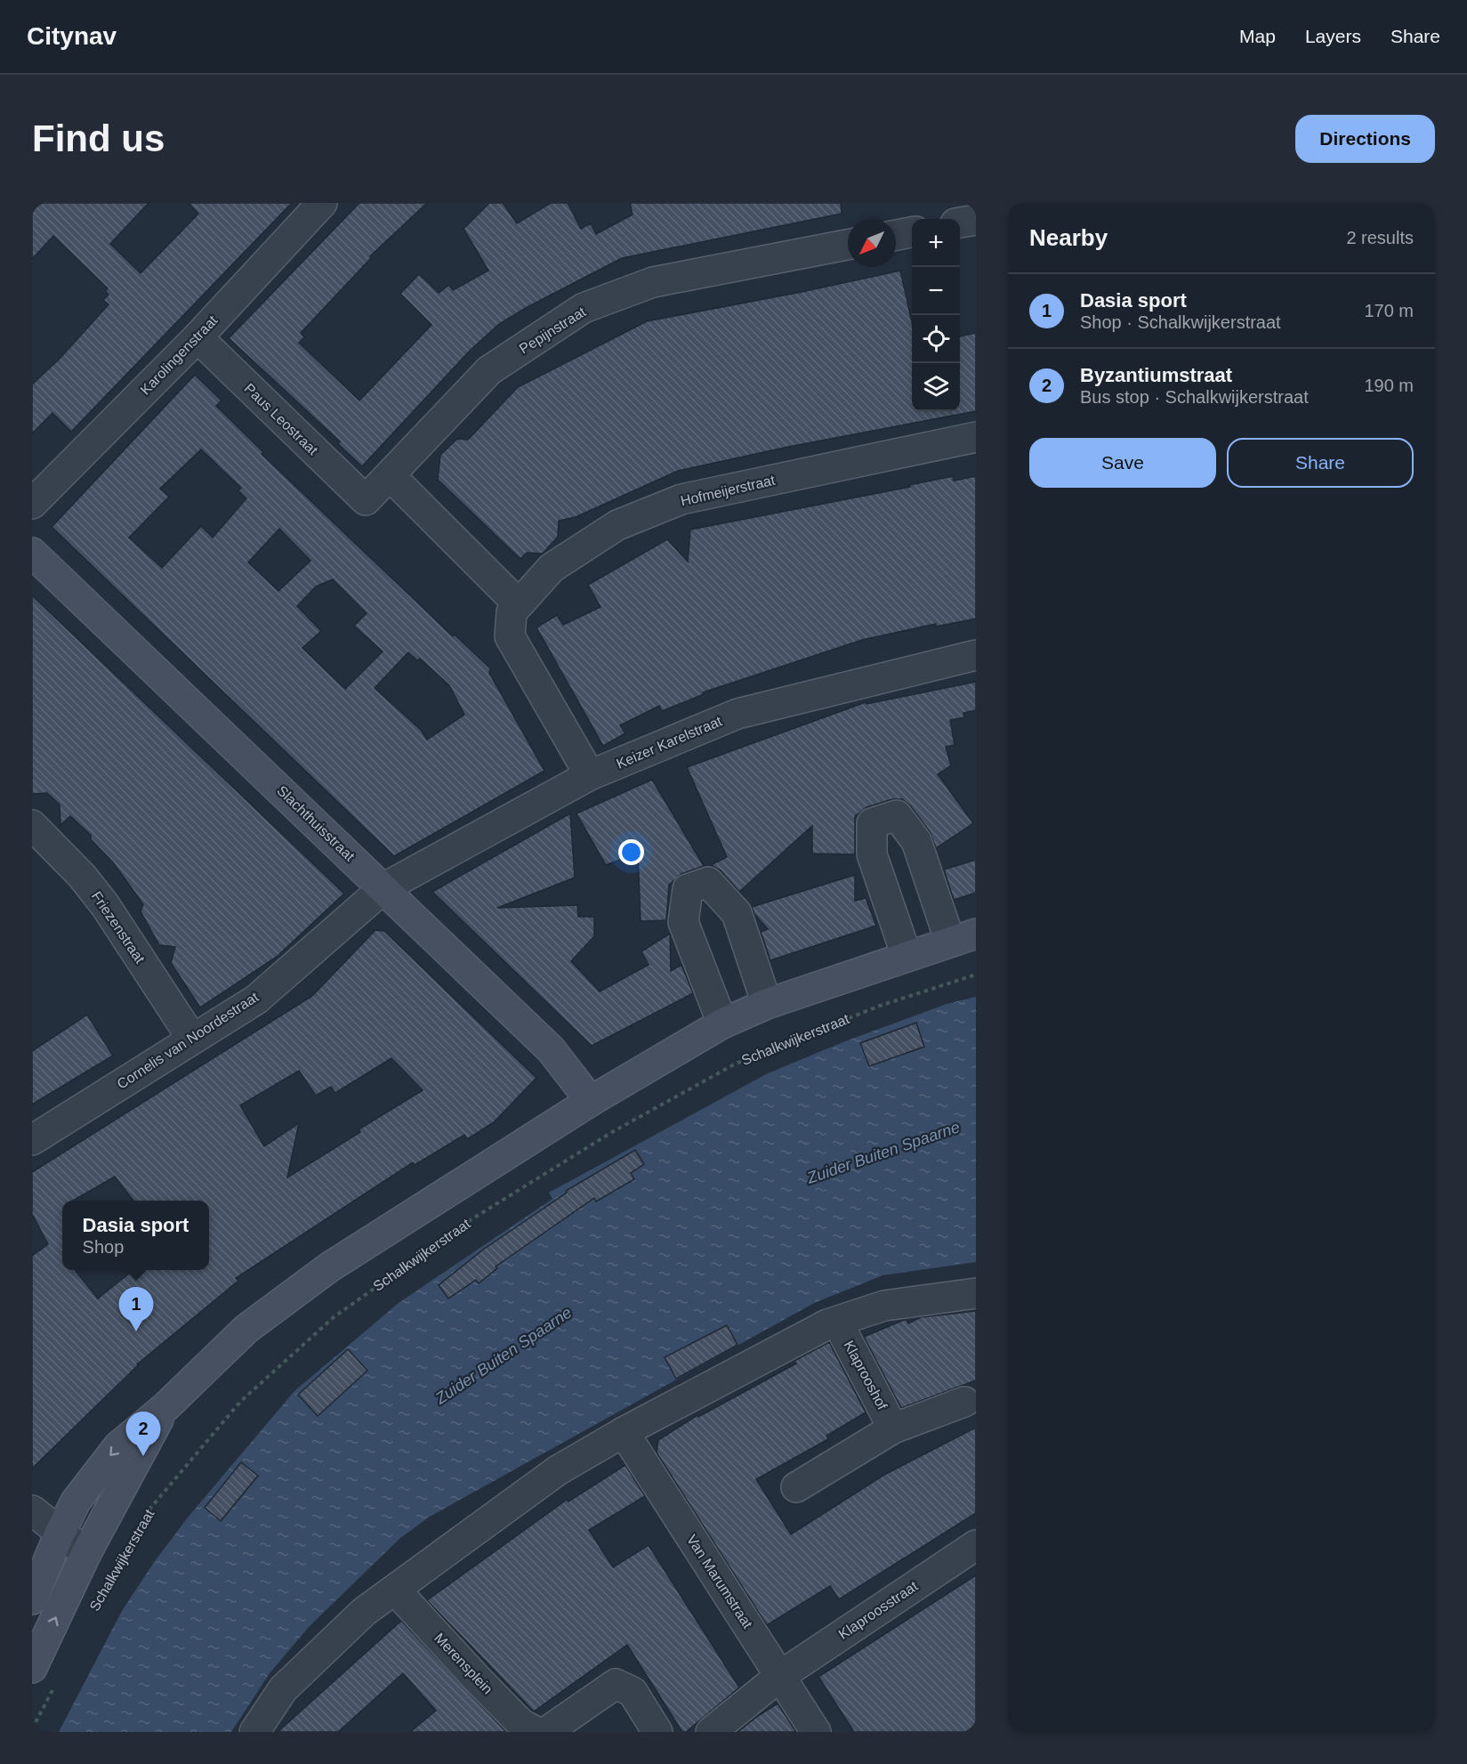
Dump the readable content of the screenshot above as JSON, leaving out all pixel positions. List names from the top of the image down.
{
  "streets": {
    "main road": ["Slachthuisstraat"],
    "street": [
      "Pepijnstraat",
      "Karolingenstraat",
      "Paus Leostraat",
      "Hofmeijerstraat",
      "Keizer Karelstraat",
      "Friezenstraat",
      "Cornelis van Noordestraat",
      "Klaprooshof",
      "Van Marumstraat",
      "Klaproosstraat",
      "Merensplein"
    ],
    "path": ["Schalkwijkerstraat"]
  },
  "crossings": [
    ["Pepijnstraat", "Paus Leostraat"],
    ["Karolingenstraat", "Paus Leostraat"],
    ["Keizer Karelstraat", "Slachthuisstraat"],
    ["Keizer Karelstraat", "Cornelis van Noordestraat"],
    ["Slachthuisstraat", "Cornelis van Noordestraat"],
    ["Friezenstraat", "Cornelis van Noordestraat"],
    ["Van Marumstraat", "Klaproosstraat"]
  ],
  "water": ["Zuider Buiten Spaarne"],
  "north": "bottom left",
  "page": {
    "header": "Citynav",
    "nav": ["Map", "Layers", "Share"],
    "buttons": [
      "Directions",
      ["Save", "Share"]
    ],
    "title": "Find us",
    "heading": ["Nearby", "2 results"],
    "map_buttons": ["+", "−"],
    "list": [
      {
        "mark": "1",
        "name": "Dasia sport",
        "note": "Shop · Schalkwijkerstraat",
        "value": "170 m"
      },
      {
        "mark": "2",
        "name": "Byzantiumstraat",
        "note": "Bus stop · Schalkwijkerstraat",
        "value": "190 m"
      }
    ],
    "popup": ["Dasia sport", "Shop"],
    "pins": ["1", "2"]
  }
}
